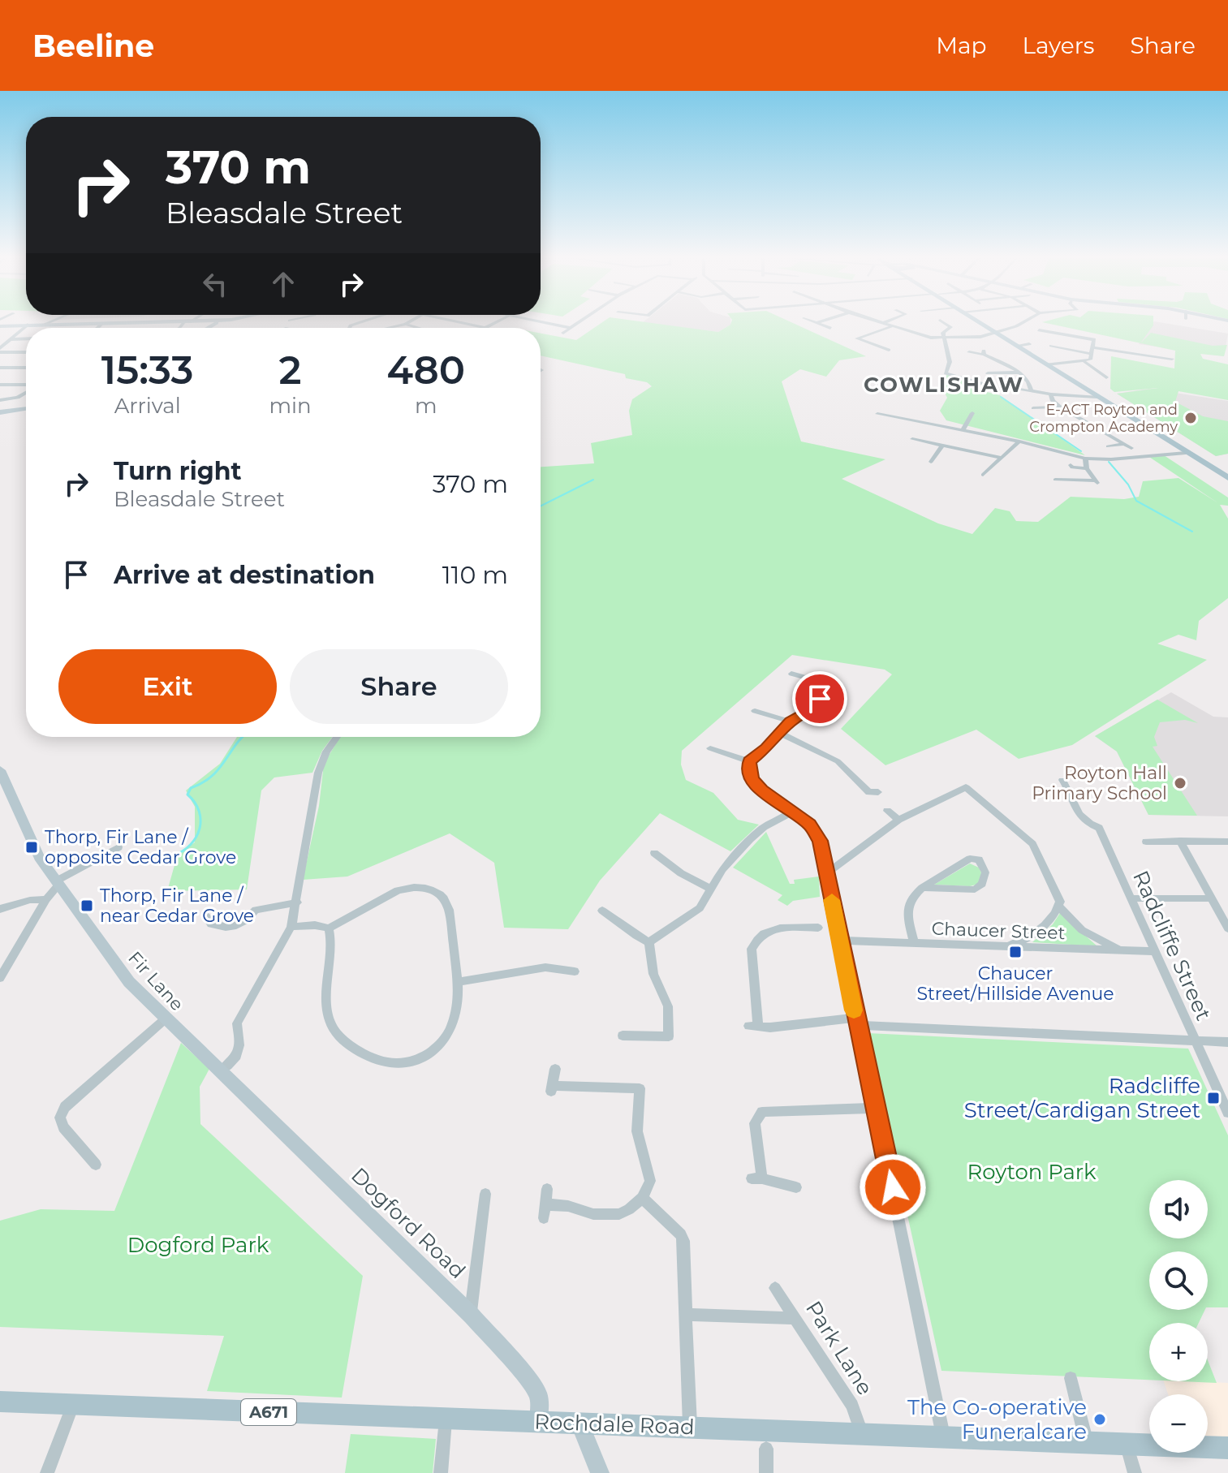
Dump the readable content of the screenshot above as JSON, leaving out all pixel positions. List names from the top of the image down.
{
  "streets": {
    "main road": [
      "Fir Lane",
      "Dogford Road",
      "A671",
      "Rochdale Road"
    ],
    "street": ["Chaucer Street", "Radcliffe Street", "Park Lane"]
  },
  "crossings": [
    ["Chaucer Street", "Radcliffe Street"],
    ["Fir Lane", "Dogford Road"],
    ["Dogford Road", "Rochdale Road"],
    ["Park Lane", "Rochdale Road"]
  ],
  "districts": ["COWLISHAW"],
  "parks": ["Royton Park", "Dogford Park"],
  "places": {
    "other": ["E-ACT Royton and Crompton Academy", "Royton Hall Primary School", "The Co-operative Funeralcare"],
    "transit": [
      "Thorp, Fir Lane / opposite Cedar Grove",
      "Thorp, Fir Lane / near Cedar Grove",
      "Chaucer Street/Hillside Avenue",
      "Radcliffe Street/Cardigan Street"
    ]
  },
  "page": {
    "header": "Beeline",
    "nav": ["Map", "Layers", "Share"],
    "turn": ["370 m", "Bleasdale Street"],
    "eta": [
      "15:33",
      "Arrival",
      "2",
      "min",
      "480",
      "m"
    ],
    "list": [
      {
        "name": "Turn right",
        "note": "Bleasdale Street",
        "value": "370 m"
      },
      {
        "name": "Arrive at destination",
        "value": "110 m"
      }
    ],
    "buttons": ["Exit", "Share"],
    "map_buttons": ["+", "−"]
  }
}
